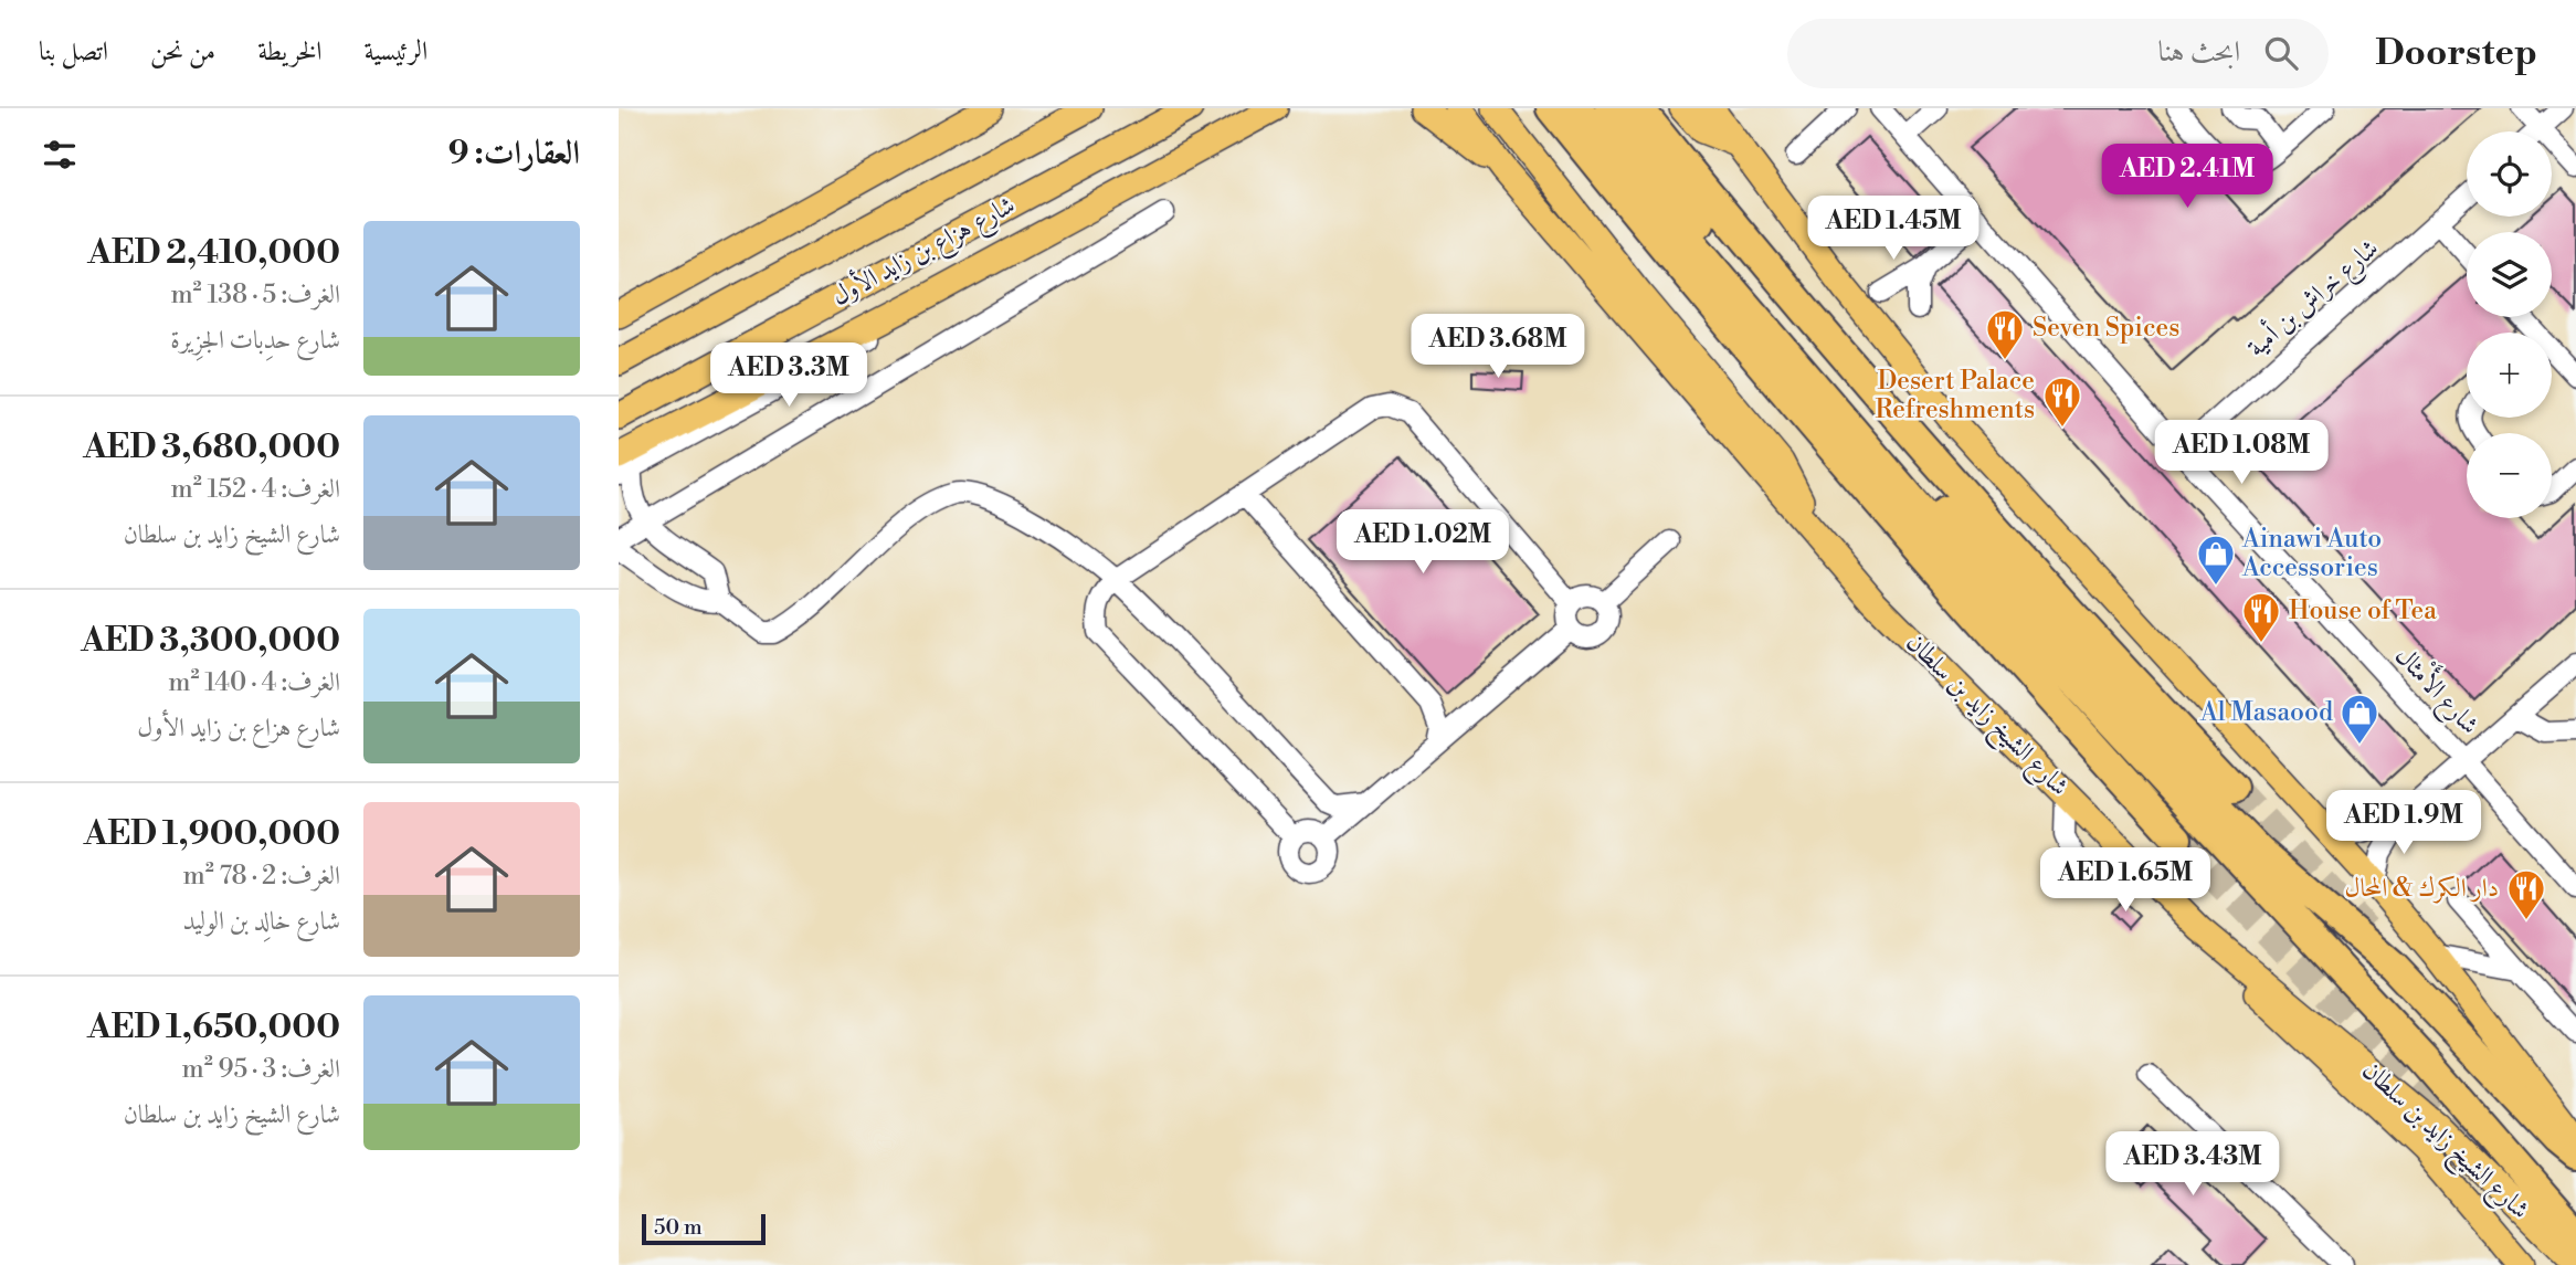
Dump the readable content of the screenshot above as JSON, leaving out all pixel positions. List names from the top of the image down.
{
  "streets": {
    "highway": ["شارع الشيخ زايد بن سلطان"],
    "main road": ["شارع هزاع بن زايد الأول"],
    "street": ["شارع خراش بن أمية", "شارع الأَمْثال"]
  },
  "crossings": [
    ["شارع خراش بن أمية", "شارع الأَمْثال"]
  ],
  "places": {
    "restaurant": [
      "Seven Spices",
      "Desert Palace Refreshments",
      "House of Tea",
      "دار الكرك & المحال"
    ],
    "shop": ["Ainawi Auto Accessories", "Al Masaood"]
  },
  "scale_bar": "50 m",
  "page": {
    "header": "Doorstep",
    "search": "ابحث هنا",
    "nav": [
      "الرئيسية",
      "الخريطة",
      "من نحن",
      "اتصل بنا"
    ],
    "heading": "العقارات: 9",
    "map_buttons": ["+", "−"],
    "price": [
      "AED 2.41M",
      "AED 1.45M",
      "AED 3.68M",
      "AED 3.3M",
      "AED 1.08M",
      "AED 1.02M",
      "AED 1.9M",
      "AED 1.65M",
      "AED 3.43M"
    ],
    "list": [
      {
        "name": "AED 2,410,000",
        "note": "الغرف: 5 · 138 m² · شارع حدِبات الجزِيرة"
      },
      {
        "name": "AED 3,680,000",
        "note": "الغرف: 4 · 152 m² · شارع الشيخ زايد بن سلطان"
      },
      {
        "name": "AED 3,300,000",
        "note": "الغرف: 4 · 140 m² · شارع هزاع بن زايد الأول"
      },
      {
        "name": "AED 1,900,000",
        "note": "الغرف: 2 · 78 m² · شارع خالِد بن الوليد"
      },
      {
        "name": "AED 1,650,000",
        "note": "الغرف: 3 · 95 m² · شارع الشيخ زايد بن سلطان"
      }
    ],
    "scale": "50 m"
  }
}
